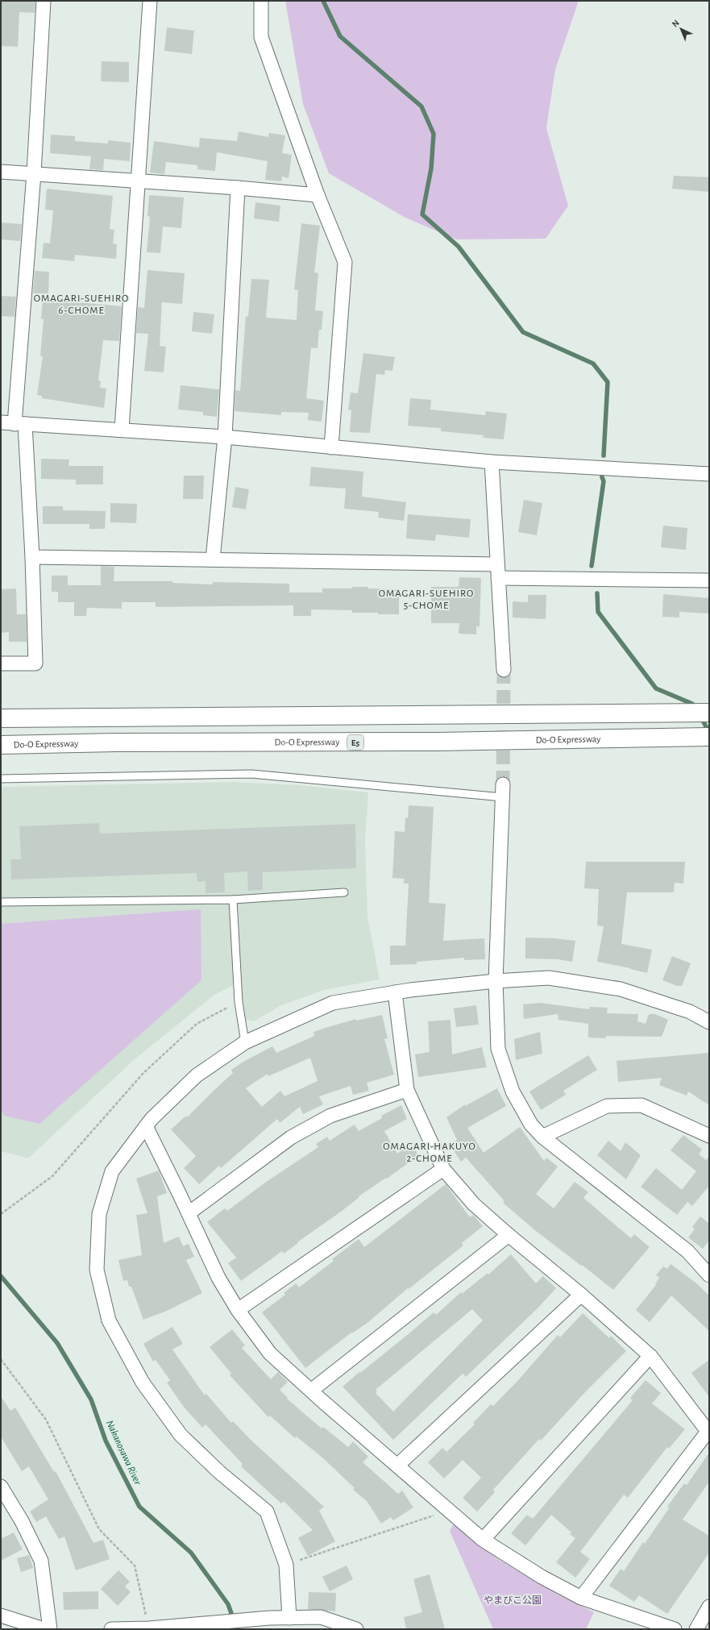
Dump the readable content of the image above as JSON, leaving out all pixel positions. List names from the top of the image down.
{
  "streets": {
    "highway": ["Do-O Expressway", "E5"]
  },
  "districts": ["OMAGARI-SUEHIRO 6-CHOME", "OMAGARI-SUEHIRO 5-CHOME", "OMAGARI-HAKUYO 2-CHOME"],
  "water": ["Nakanosawa River"],
  "parks": ["やまびこ公園"],
  "north": "top left"
}
